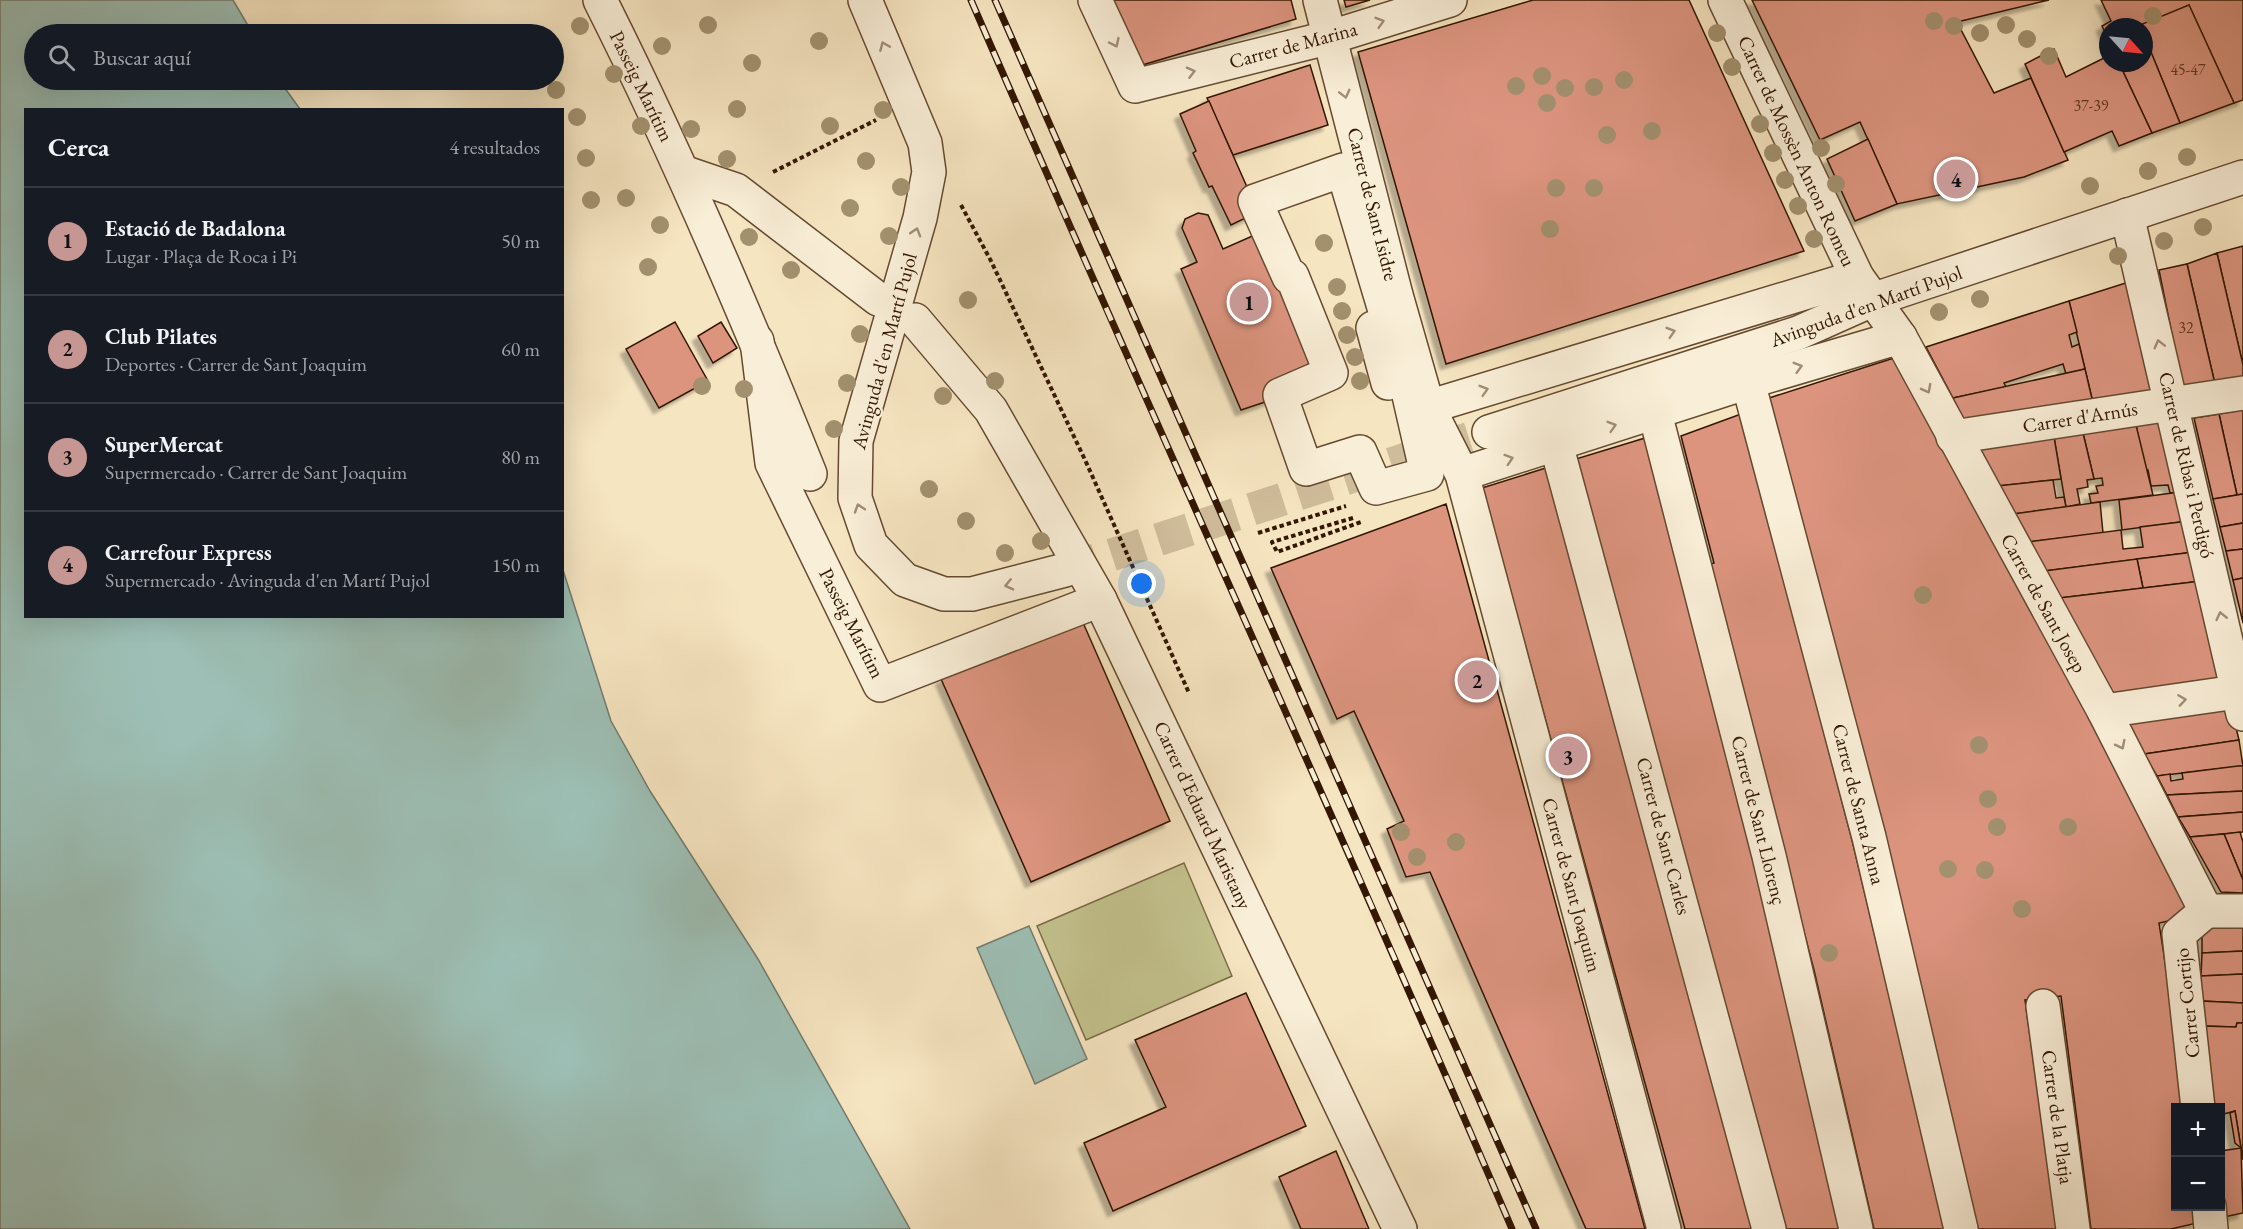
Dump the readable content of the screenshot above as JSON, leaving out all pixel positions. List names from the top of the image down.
{
  "streets": {
    "street": [
      "Carrer de Marina",
      "Passeig Marítim",
      "Carrer de Mossèn Anton Romeu",
      "Carrer de Sant Isidre",
      "Avinguda d'en Martí Pujol",
      "Carrer d'Arnús",
      "Carrer de Ribas i Perdigó",
      "Carrer de Sant Josep",
      "Carrer de Santa Anna",
      "Carrer d'Eduard Maristany",
      "Carrer de Sant Llorenç",
      "Carrer de Sant Carles",
      "Carrer de Sant Joaquim",
      "Carrer Cortijo",
      "Carrer de la Platja"
    ]
  },
  "crossings": [
    ["Carrer de Marina", "Carrer de Sant Isidre"],
    ["Passeig Marítim", "Carrer d'Eduard Maristany"],
    ["Carrer de Mossèn Anton Romeu", "Avinguda d'en Martí Pujol"],
    ["Carrer de Mossèn Anton Romeu", "Carrer de Sant Josep"],
    ["Carrer de Sant Isidre", "Avinguda d'en Martí Pujol"],
    ["Carrer de Sant Isidre", "Carrer de Sant Joaquim"],
    ["Avinguda d'en Martí Pujol", "Carrer de Ribas i Perdigó"],
    ["Avinguda d'en Martí Pujol", "Carrer de Sant Josep"],
    ["Avinguda d'en Martí Pujol", "Carrer de Santa Anna"],
    ["Avinguda d'en Martí Pujol", "Carrer de Sant Llorenç"],
    ["Avinguda d'en Martí Pujol", "Carrer de Sant Carles"],
    ["Avinguda d'en Martí Pujol", "Carrer de Sant Joaquim"],
    ["Carrer d'Arnús", "Carrer de Ribas i Perdigó"],
    ["Carrer d'Arnús", "Carrer de Sant Josep"],
    ["Carrer de Sant Josep", "Carrer Cortijo"]
  ],
  "one_way": [
    "Carrer de Marina",
    "Carrer de Sant Isidre",
    "Carrer de Ribas i Perdigó",
    "Carrer de Sant Josep"
  ],
  "house_numbers": ["45-47", "37-39", "32"],
  "north": "bottom right",
  "page": {
    "search": "Buscar aquí",
    "heading": ["Cerca", "4 resultados"],
    "pins": [
      "4",
      "1",
      "2",
      "3"
    ],
    "list": [
      {
        "mark": "1",
        "name": "Estació de Badalona",
        "note": "Lugar · Plaça de Roca i Pi",
        "value": "50 m"
      },
      {
        "mark": "2",
        "name": "Club Pilates",
        "note": "Deportes · Carrer de Sant Joaquim",
        "value": "60 m"
      },
      {
        "mark": "3",
        "name": "SuperMercat",
        "note": "Supermercado · Carrer de Sant Joaquim",
        "value": "80 m"
      },
      {
        "mark": "4",
        "name": "Carrefour Express",
        "note": "Supermercado · Avinguda d'en Martí Pujol",
        "value": "150 m"
      }
    ],
    "map_buttons": ["+", "−"]
  }
}
